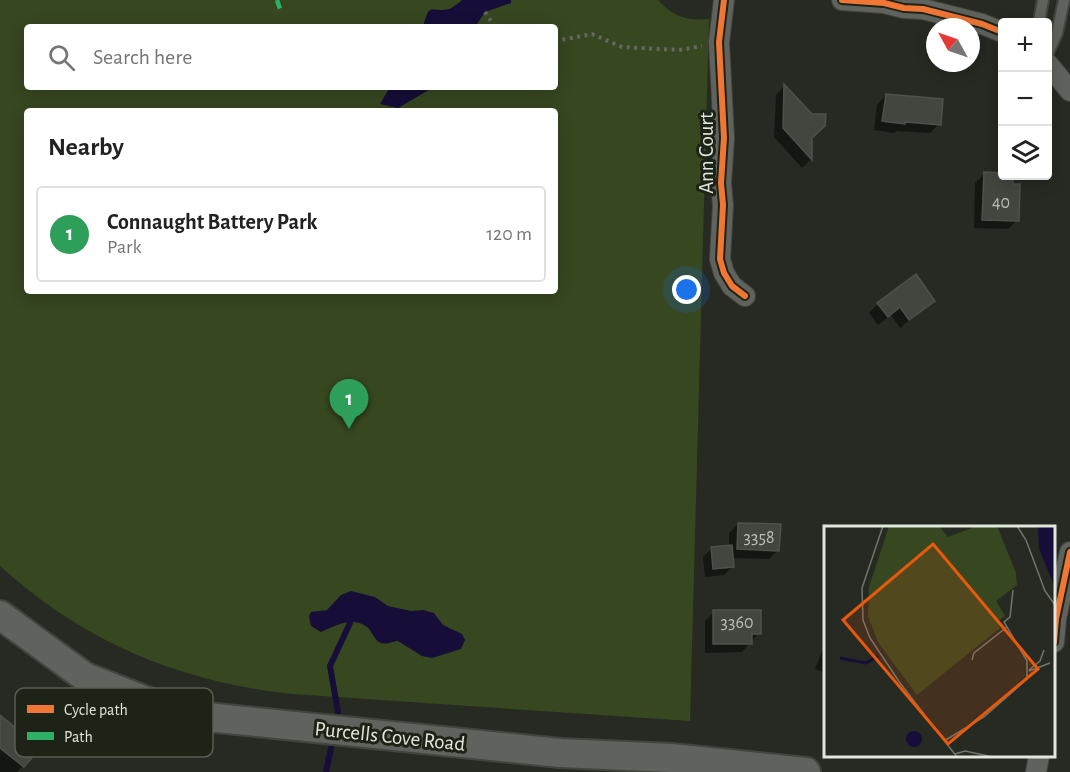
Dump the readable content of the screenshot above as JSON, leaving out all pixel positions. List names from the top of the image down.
{
  "streets": {
    "main road": ["Purcells Cove Road"],
    "street": ["Ann Court"]
  },
  "house_numbers": ["40", "3358", "3360"],
  "legend": ["Cycle path", "Path"],
  "north": "top left",
  "page": {
    "map_buttons": ["+", "−"],
    "search": "Search here",
    "heading": "Nearby",
    "list": [
      {
        "mark": "1",
        "name": "Connaught Battery Park",
        "note": "Park",
        "value": "120 m"
      }
    ],
    "pins": "1"
  }
}
